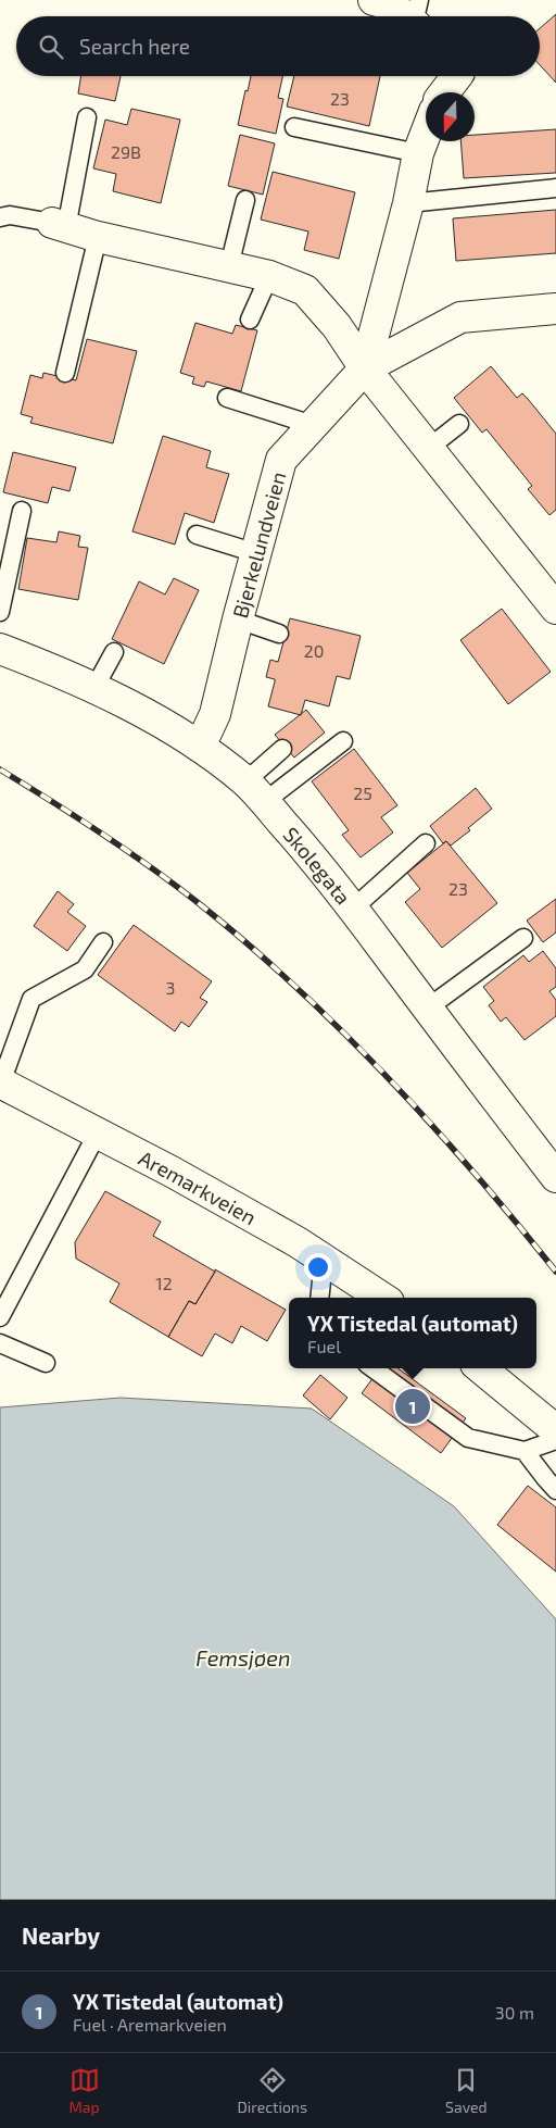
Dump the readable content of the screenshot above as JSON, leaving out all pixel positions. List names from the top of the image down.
{
  "streets": {
    "street": ["Bjerkelundveien", "Skolegata", "Aremarkveien"]
  },
  "crossings": [
    ["Bjerkelundveien", "Skolegata"]
  ],
  "water": ["Femsjøen"],
  "house_numbers": [
    "23",
    "29B",
    "20",
    "25",
    "23",
    "3",
    "12"
  ],
  "north": "bottom",
  "page": {
    "search": "Search here",
    "popup": ["YX Tistedal (automat)", "Fuel"],
    "pins": "1",
    "heading": "Nearby",
    "list": [
      {
        "mark": "1",
        "name": "YX Tistedal (automat)",
        "note": "Fuel · Aremarkveien",
        "value": "30 m"
      }
    ],
    "nav": ["Map", "Directions", "Saved"]
  }
}
